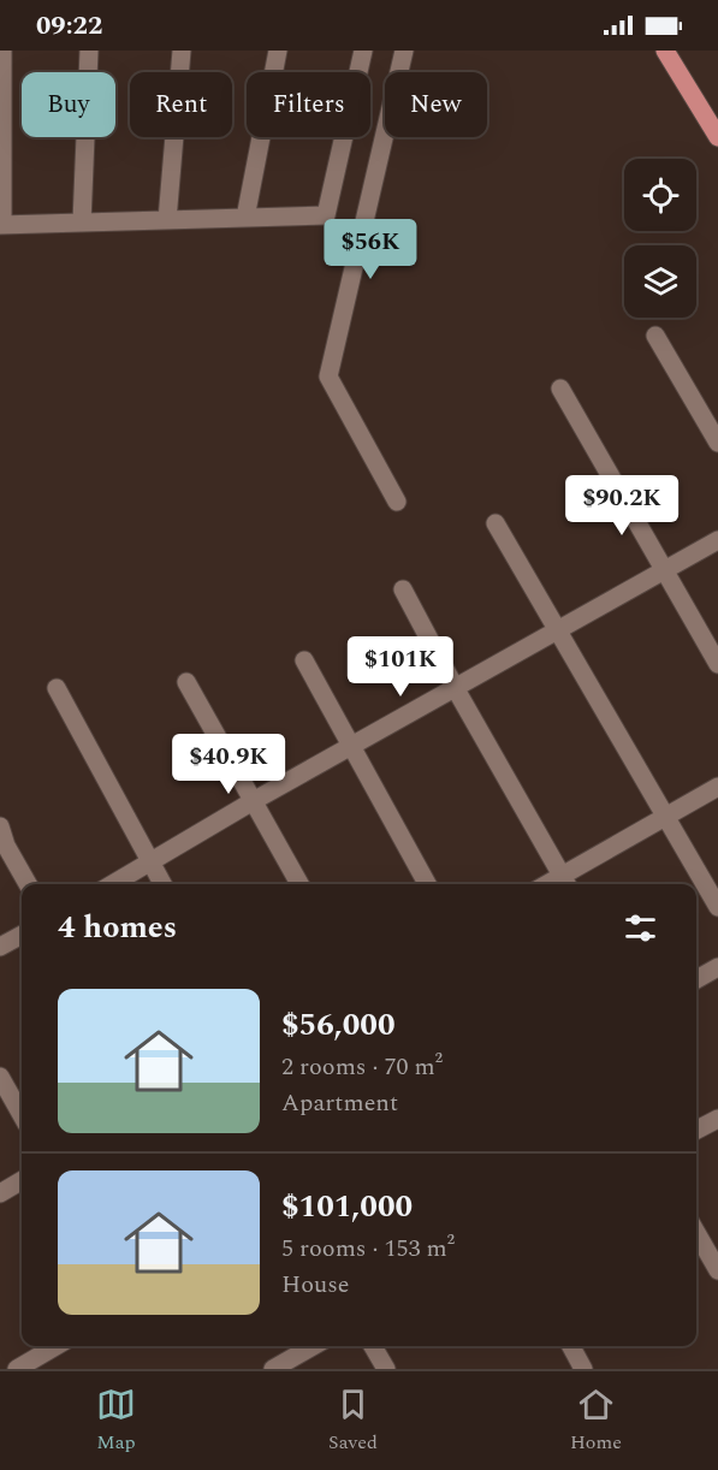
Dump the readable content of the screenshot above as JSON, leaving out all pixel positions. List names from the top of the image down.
{
  "page": {
    "status": "09:22",
    "chip": [
      "Buy",
      "Rent",
      "Filters",
      "New"
    ],
    "price": [
      "$56K",
      "$90.2K",
      "$101K",
      "$40.9K"
    ],
    "heading": "4 homes",
    "list": [
      {
        "name": "$56,000",
        "note": "2 rooms · 70 m² · Apartment"
      },
      {
        "name": "$101,000",
        "note": "5 rooms · 153 m² · House"
      }
    ],
    "tabs": ["Map", "Saved", "Home"]
  }
}
